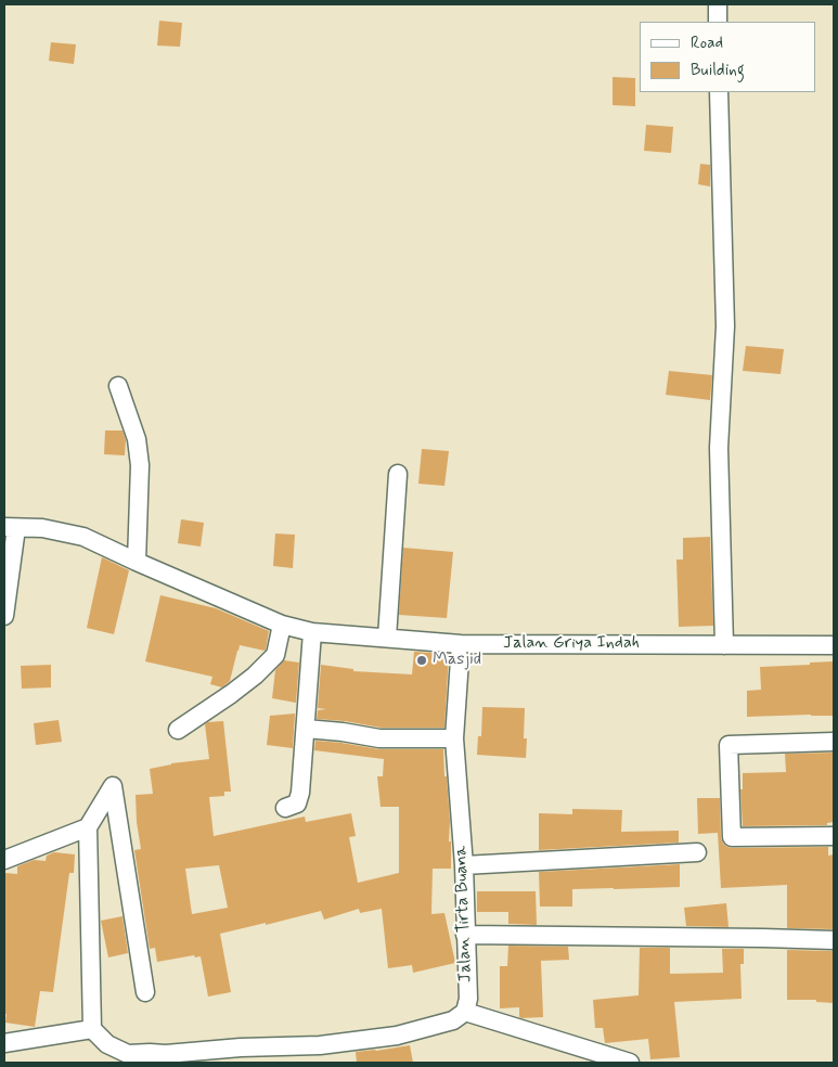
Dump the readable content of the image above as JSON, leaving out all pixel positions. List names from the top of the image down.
{
  "streets": {
    "street": ["Jalan Griya Indah", "Jalan Tirta Buana"]
  },
  "crossings": [
    ["Jalan Griya Indah", "Jalan Tirta Buana"]
  ],
  "places": ["Masjid"],
  "legend": ["Road", "Building"]
}
